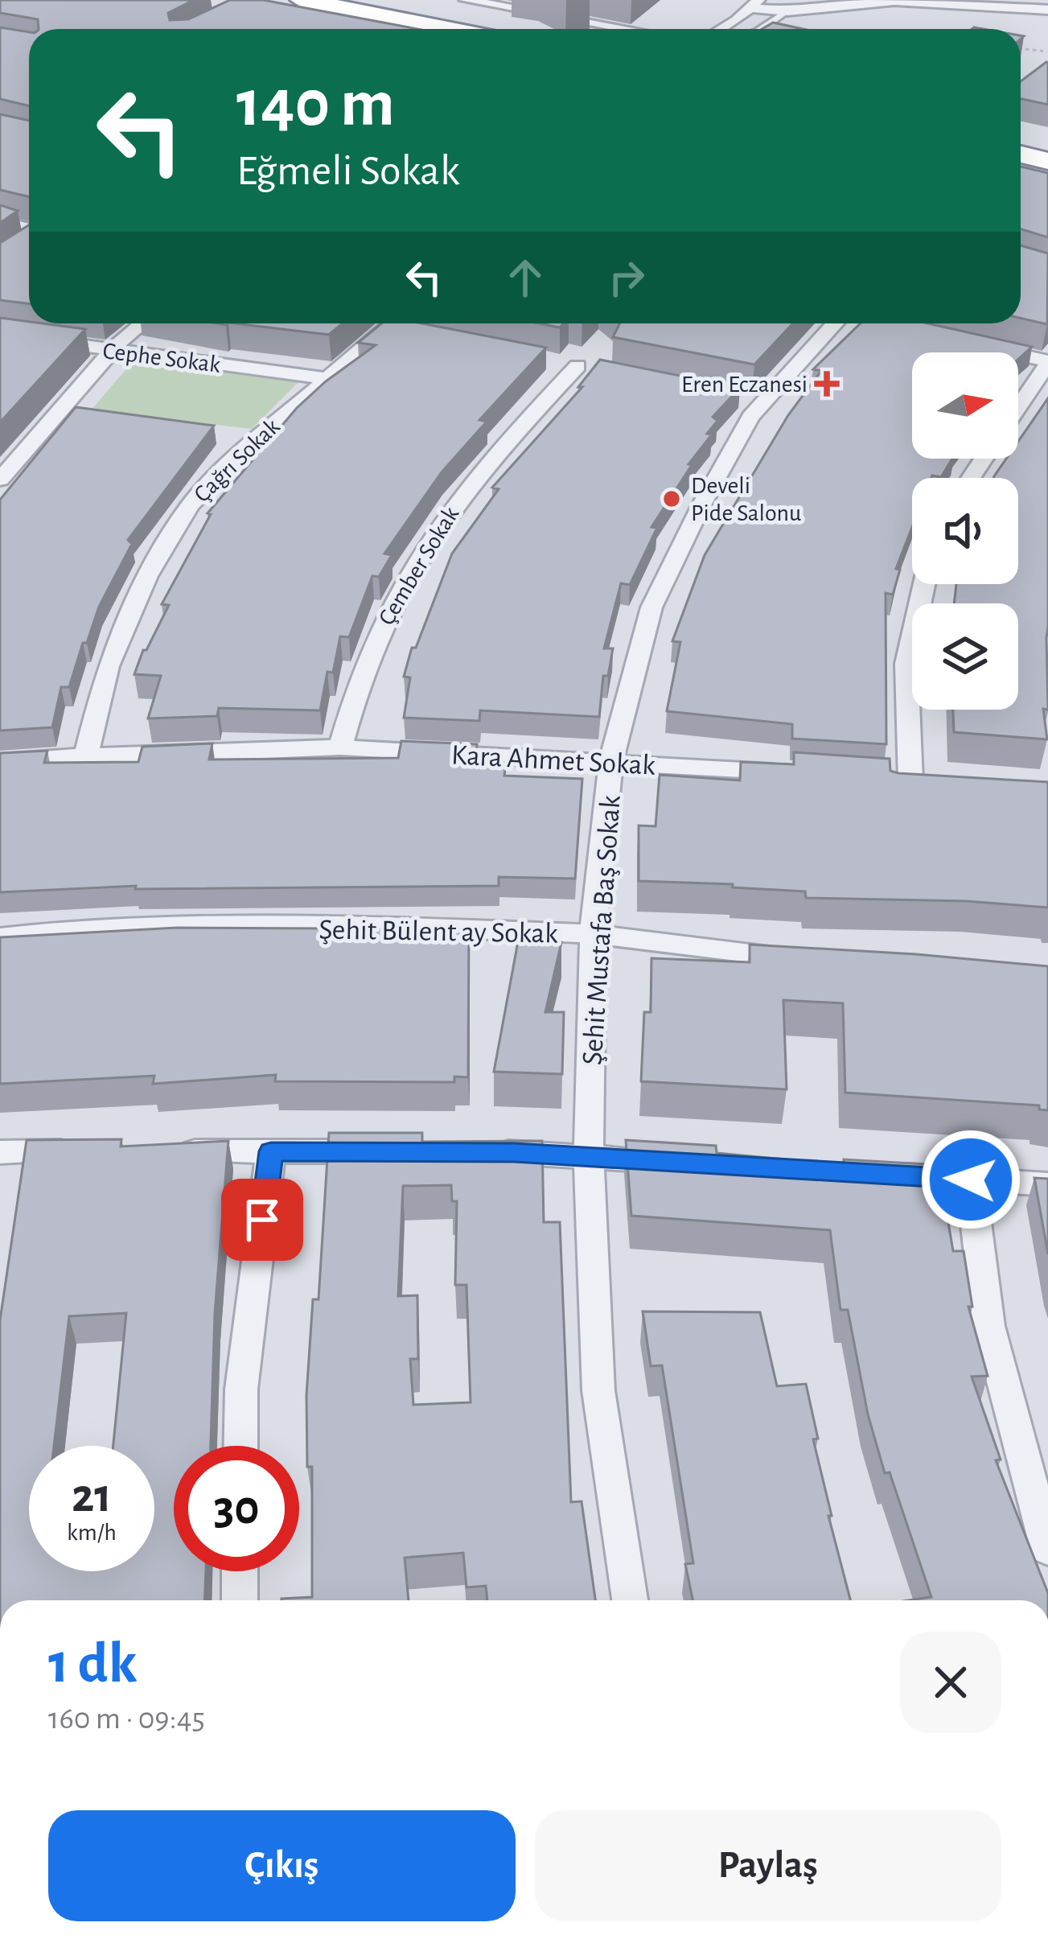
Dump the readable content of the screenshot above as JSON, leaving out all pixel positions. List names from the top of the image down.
{
  "streets": {
    "street": [
      "Cephe Sokak",
      "Çağrı Sokak",
      "Çember Sokak",
      "Kara Ahmet Sokak",
      "Şehit Bülent ay Sokak",
      "Şehit Mustafa Baş Sokak"
    ]
  },
  "crossings": [
    ["Cephe Sokak", "Çağrı Sokak"],
    ["Çağrı Sokak", "Kara Ahmet Sokak"],
    ["Çember Sokak", "Kara Ahmet Sokak"],
    ["Kara Ahmet Sokak", "Şehit Mustafa Baş Sokak"],
    ["Şehit Bülent ay Sokak", "Şehit Mustafa Baş Sokak"]
  ],
  "places": {
    "health": ["Eren Eczanesi"],
    "other": ["Develi Pide Salonu"]
  },
  "north": "right",
  "page": {
    "turn": ["140 m", "Eğmeli Sokak"],
    "speed": "21 km/h",
    "limit": "30",
    "heading": ["1 dk", "160 m · 09:45"],
    "buttons": ["Çıkış", "Paylaş"]
  }
}
